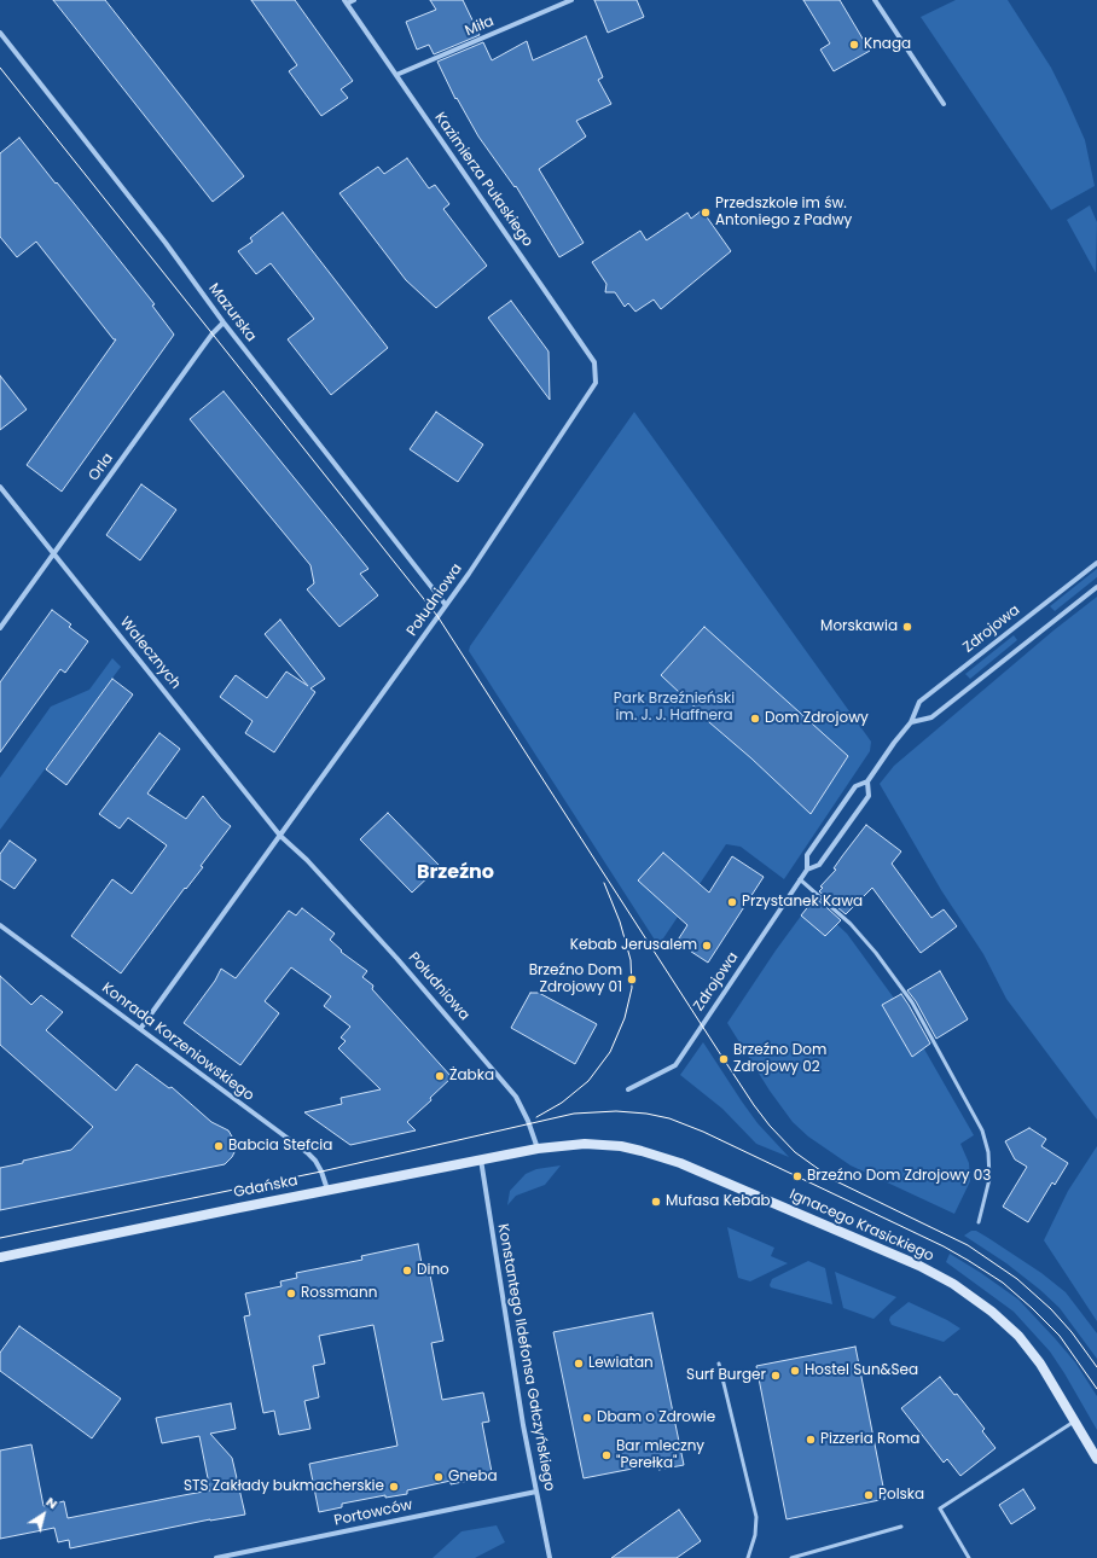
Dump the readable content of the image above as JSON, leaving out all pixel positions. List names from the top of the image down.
{
  "streets": {
    "street": [
      "Miła",
      "Kazimierza Pułaskiego",
      "Mazurska",
      "Orla",
      "Południowa",
      "Zdrojowa",
      "Walecznych",
      "Konrada Korzeniowskiego",
      "Gdańska",
      "Ignacego Krasickiego",
      "Konstantego Ildefonsa Gałczyńskiego",
      "Portowców"
    ]
  },
  "crossings": [
    ["Miła", "Kazimierza Pułaskiego"],
    ["Kazimierza Pułaskiego", "Południowa"],
    ["Mazurska", "Orla"],
    ["Mazurska", "Południowa"],
    ["Orla", "Walecznych"],
    ["Południowa", "Walecznych"],
    ["Południowa", "Konrada Korzeniowskiego"],
    ["Południowa", "Gdańska"],
    ["Południowa", "Ignacego Krasickiego"],
    ["Konrada Korzeniowskiego", "Gdańska"],
    ["Gdańska", "Ignacego Krasickiego"],
    ["Gdańska", "Konstantego Ildefonsa Gałczyńskiego"],
    ["Konstantego Ildefonsa Gałczyńskiego", "Portowców"]
  ],
  "districts": ["Brzeźno"],
  "parks": ["Park Brzeźnieński im. J. J. Haffnera"],
  "places": [
    "Knaga",
    "Przedszkole im św. Antoniego z Padwy",
    "Morskawia",
    "Dom Zdrojowy",
    "Przystanek Kawa",
    "Kebab Jerusalem",
    "Brzeźno Dom Zdrojowy 01",
    "Brzeźno Dom Zdrojowy 02",
    "Żabka",
    "Babcia Stefcia",
    "Brzeźno Dom Zdrojowy 03",
    "Mufasa Kebab",
    "Dino",
    "Rossmann",
    "Lewiatan",
    "Hostel Sun&Sea",
    "Surf Burger",
    "Dbam o Zdrowie",
    "Pizzeria Roma",
    "Bar mleczny \"Perełka\"",
    "Gneba",
    "STS Zakłady bukmacherskie",
    "Polska"
  ],
  "north": "top right"
}
